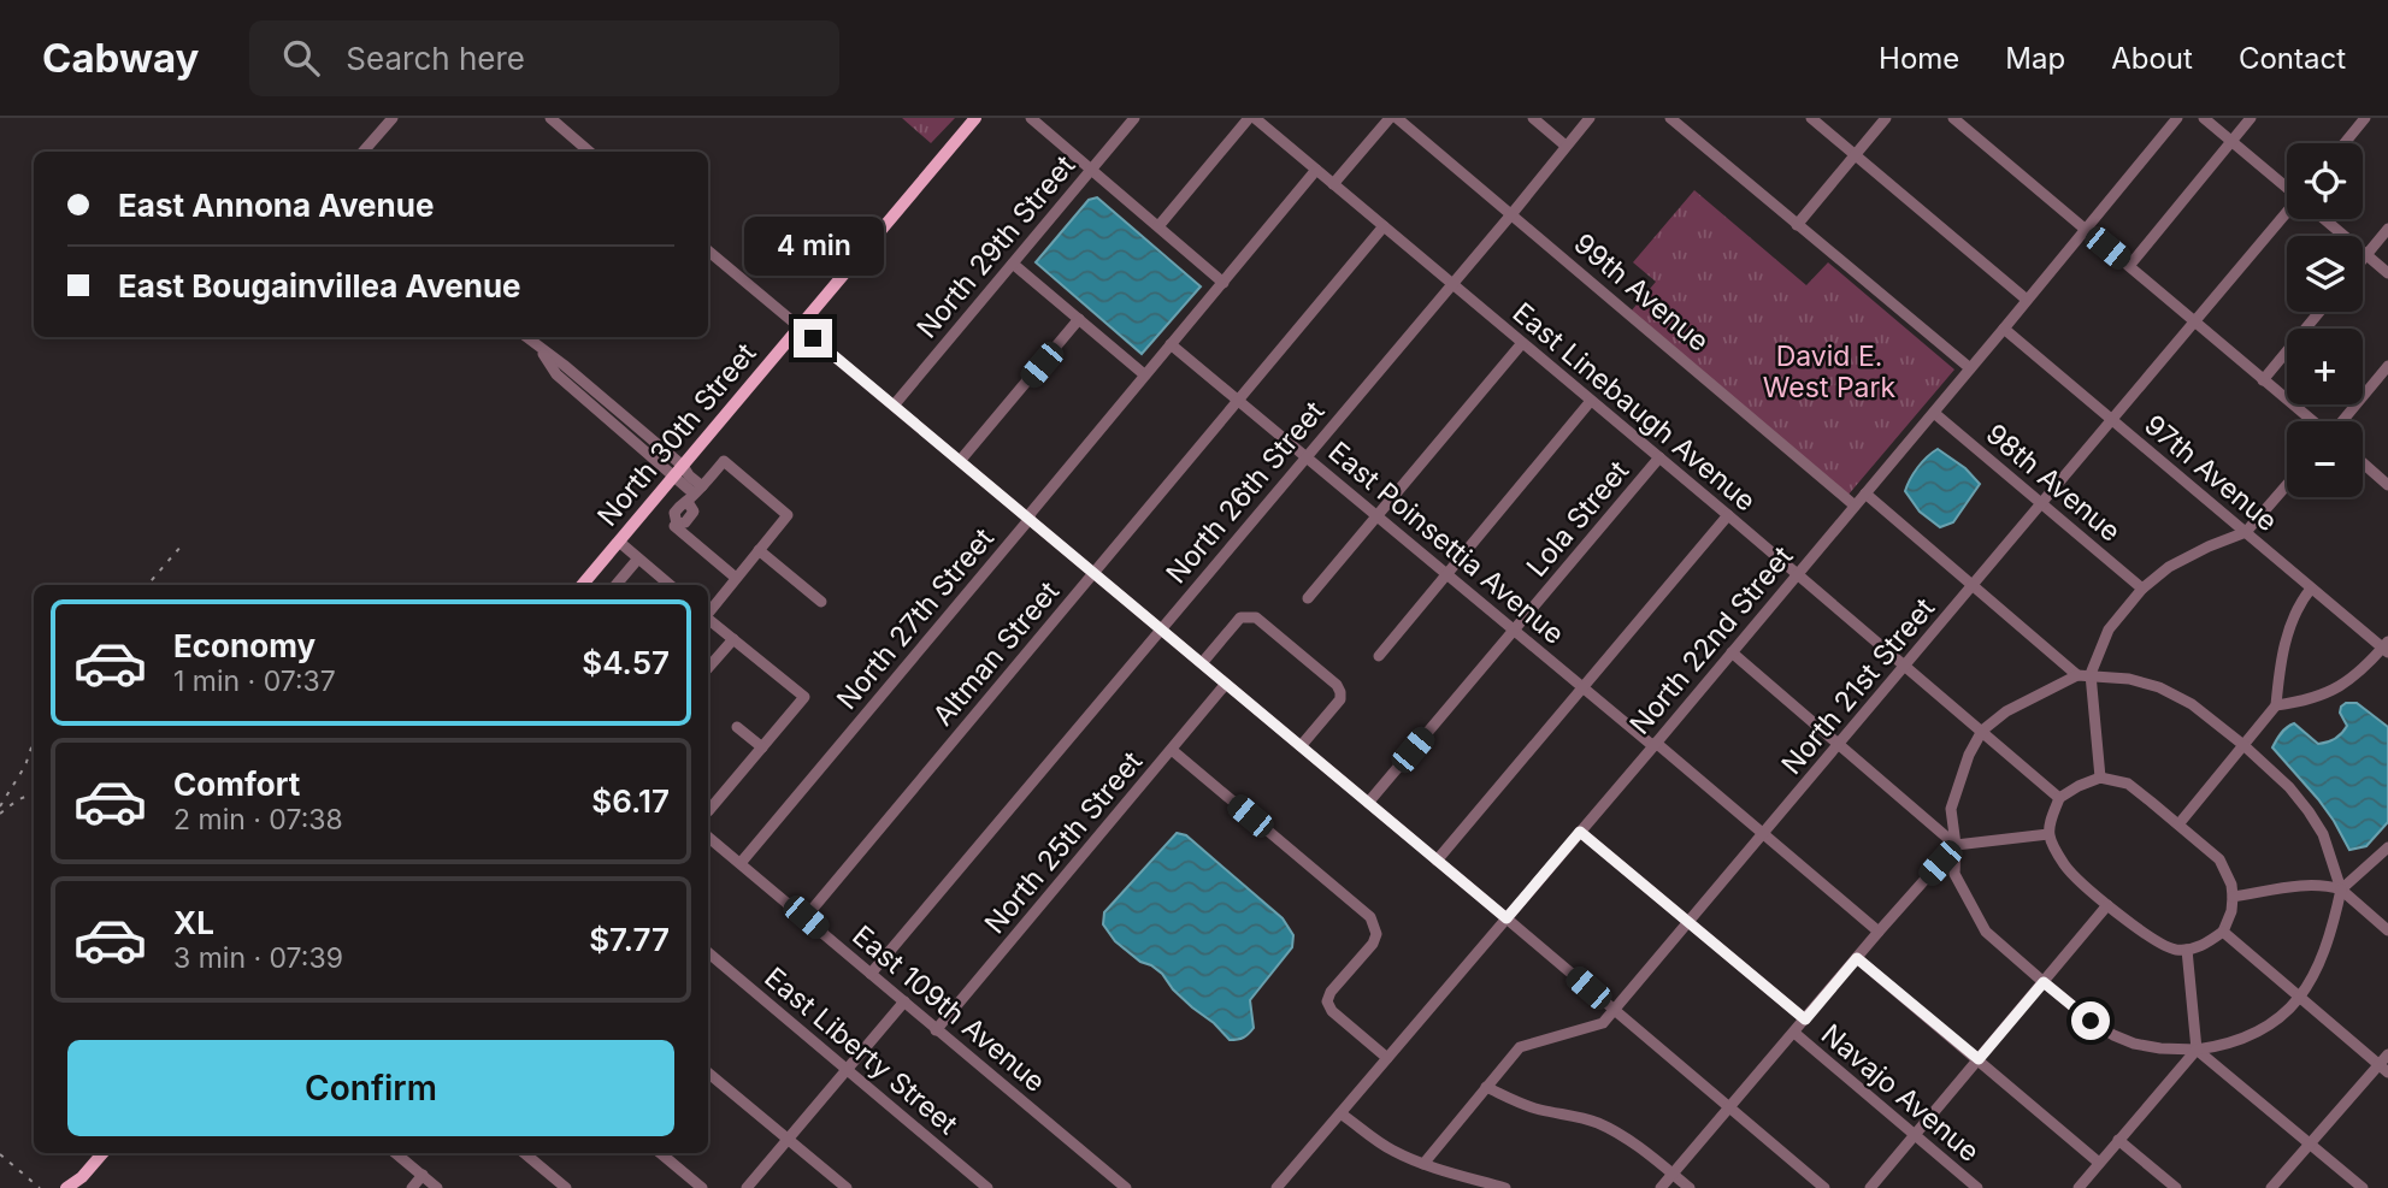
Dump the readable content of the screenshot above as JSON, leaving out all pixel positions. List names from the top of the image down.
{
  "streets": {
    "main road": ["North 30th Street"],
    "street": [
      "North 29th Street",
      "99th Avenue",
      "East Linebaugh Avenue",
      "97th Avenue",
      "98th Avenue",
      "North 26th Street",
      "Lola Street",
      "East Poinsettia Avenue",
      "North 27th Street",
      "North 22nd Street",
      "Altman Street",
      "North 21st Street",
      "North 25th Street",
      "East 109th Avenue",
      "East Liberty Street",
      "Navajo Avenue"
    ]
  },
  "crossings": [
    ["99th Avenue", "North 26th Street"],
    ["99th Avenue", "North 22nd Street"],
    ["East Linebaugh Avenue", "North 26th Street"],
    ["East Linebaugh Avenue", "Lola Street"],
    ["East Linebaugh Avenue", "North 27th Street"],
    ["East Linebaugh Avenue", "North 22nd Street"],
    ["East Linebaugh Avenue", "Altman Street"],
    ["East Linebaugh Avenue", "North 21st Street"],
    ["97th Avenue", "North 22nd Street"],
    ["97th Avenue", "North 21st Street"],
    ["98th Avenue", "North 22nd Street"],
    ["98th Avenue", "North 21st Street"],
    ["North 26th Street", "East Poinsettia Avenue"],
    ["North 26th Street", "East 109th Avenue"],
    ["Lola Street", "East Poinsettia Avenue"],
    ["East Poinsettia Avenue", "North 27th Street"],
    ["East Poinsettia Avenue", "North 22nd Street"],
    ["East Poinsettia Avenue", "Altman Street"],
    ["East Poinsettia Avenue", "North 21st Street"],
    ["North 27th Street", "East 109th Avenue"],
    ["North 22nd Street", "Navajo Avenue"],
    ["Altman Street", "East 109th Avenue"],
    ["North 21st Street", "Navajo Avenue"],
    ["North 25th Street", "East 109th Avenue"]
  ],
  "parks": ["David E. West Park"],
  "page": {
    "header": "Cabway",
    "search": "Search here",
    "nav": [
      "Home",
      "Map",
      "About",
      "Contact"
    ],
    "map_buttons": ["+", "−"],
    "banner": ["East Annona Avenue", "East Bougainvillea Avenue"],
    "bubble": "4 min",
    "list": [
      {
        "name": "Economy",
        "note": "1 min · 07:37",
        "value": "$4.57"
      },
      {
        "name": "Comfort",
        "note": "2 min · 07:38",
        "value": "$6.17"
      },
      {
        "name": "XL",
        "note": "3 min · 07:39",
        "value": "$7.77"
      }
    ],
    "buttons": "Confirm"
  }
}
